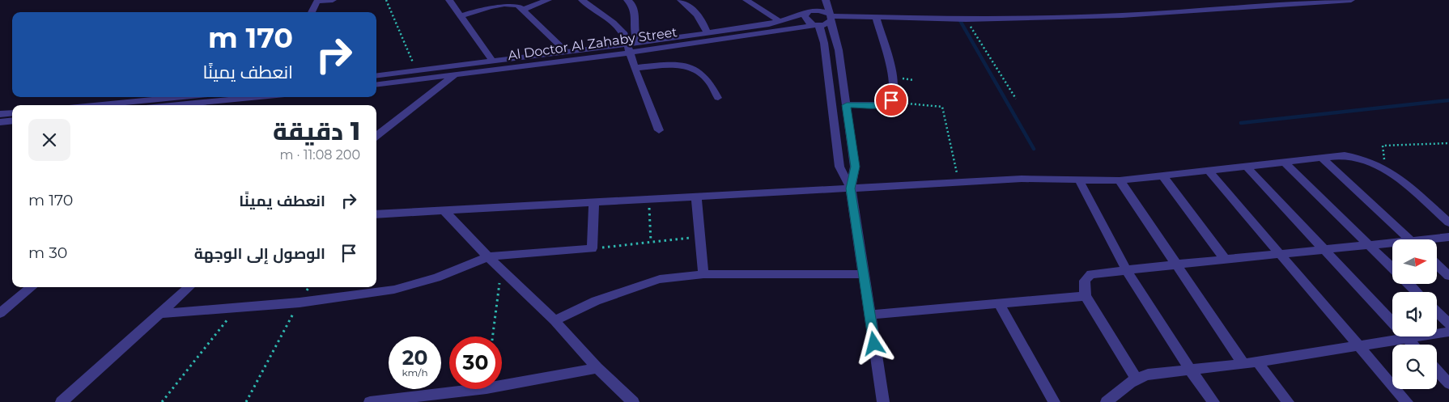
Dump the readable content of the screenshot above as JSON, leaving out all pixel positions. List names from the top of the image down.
{
  "streets": {
    "street": ["Al Doctor Al Zahaby Street"]
  },
  "north": "right",
  "page": {
    "turn": ["170 m", "انعطف يمينًا"],
    "heading": ["1 دقيقة", "200 m · 11:08"],
    "list": [
      {
        "name": "انعطف يمينًا",
        "value": "170 m"
      },
      {
        "name": "الوصول إلى الوجهة",
        "value": "30 m"
      }
    ],
    "speed": "20 km/h",
    "limit": "30"
  }
}
